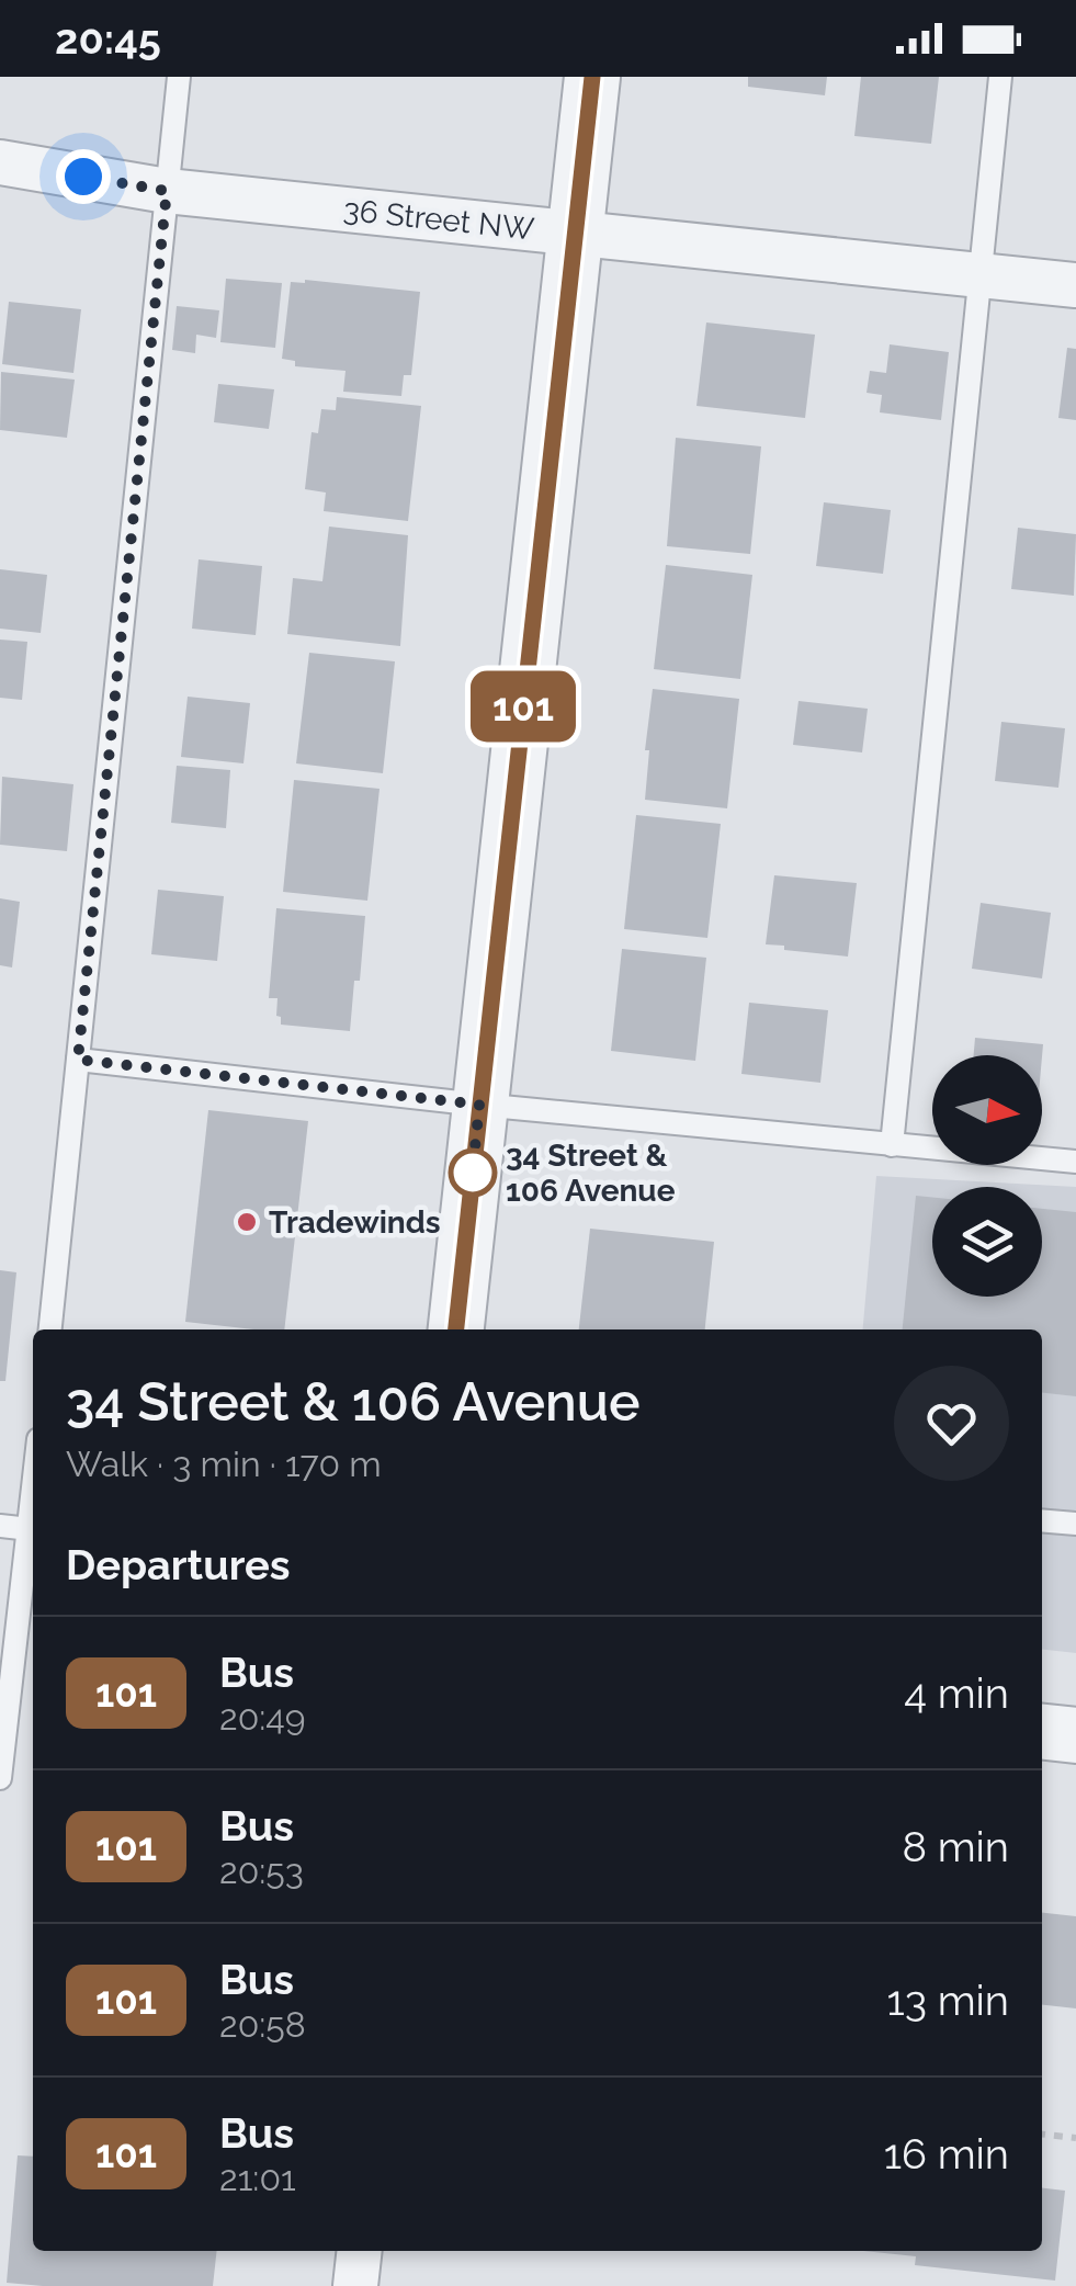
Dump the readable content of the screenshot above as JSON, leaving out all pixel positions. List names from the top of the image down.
{
  "streets": {
    "street": ["36 Street NW"]
  },
  "places": ["34 Street & 106 Avenue", "Tradewinds"],
  "lines": ["bus line 101"],
  "north": "right",
  "page": {
    "status": "20:45",
    "on_map": "101",
    "heading": [
      ["34 Street & 106 Avenue", "Walk · 3 min · 170 m"],
      "Departures"
    ],
    "list": [
      {
        "mark": "101",
        "name": "Bus",
        "note": "20:49",
        "value": "4 min"
      },
      {
        "mark": "101",
        "name": "Bus",
        "note": "20:53",
        "value": "8 min"
      },
      {
        "mark": "101",
        "name": "Bus",
        "note": "20:58",
        "value": "13 min"
      },
      {
        "mark": "101",
        "name": "Bus",
        "note": "21:01",
        "value": "16 min"
      }
    ]
  }
}
